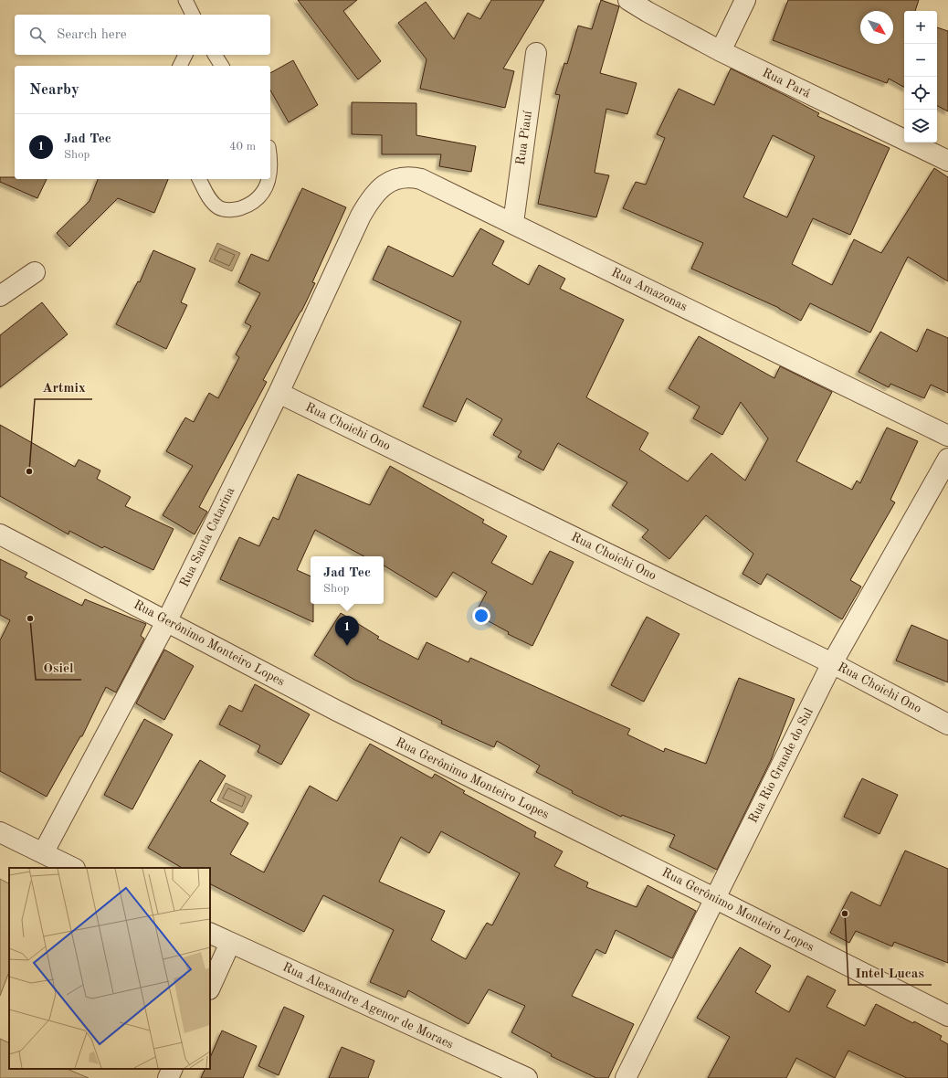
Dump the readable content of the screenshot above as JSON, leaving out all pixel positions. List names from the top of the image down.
{
  "streets": {
    "street": [
      "Rua Pará",
      "Rua Piauí",
      "Rua Amazonas",
      "Rua Choichi Ono",
      "Rua Santa Catarina",
      "Rua Gerônimo Monteiro Lopes",
      "Rua Rio Grande do Sul",
      "Rua Alexandre Agenor de Moraes"
    ]
  },
  "crossings": [
    ["Rua Piauí", "Rua Amazonas"],
    ["Rua Amazonas", "Rua Santa Catarina"],
    ["Rua Choichi Ono", "Rua Santa Catarina"],
    ["Rua Choichi Ono", "Rua Rio Grande do Sul"],
    ["Rua Santa Catarina", "Rua Gerônimo Monteiro Lopes"],
    ["Rua Gerônimo Monteiro Lopes", "Rua Rio Grande do Sul"]
  ],
  "places": ["Artmix", "Osiel", "Intel Lucas"],
  "north": "bottom right",
  "page": {
    "map_buttons": ["+", "−"],
    "search": "Search here",
    "heading": "Nearby",
    "list": [
      {
        "mark": "1",
        "name": "Jad Tec",
        "note": "Shop",
        "value": "40 m"
      }
    ],
    "popup": ["Jad Tec", "Shop"],
    "pins": "1"
  }
}
